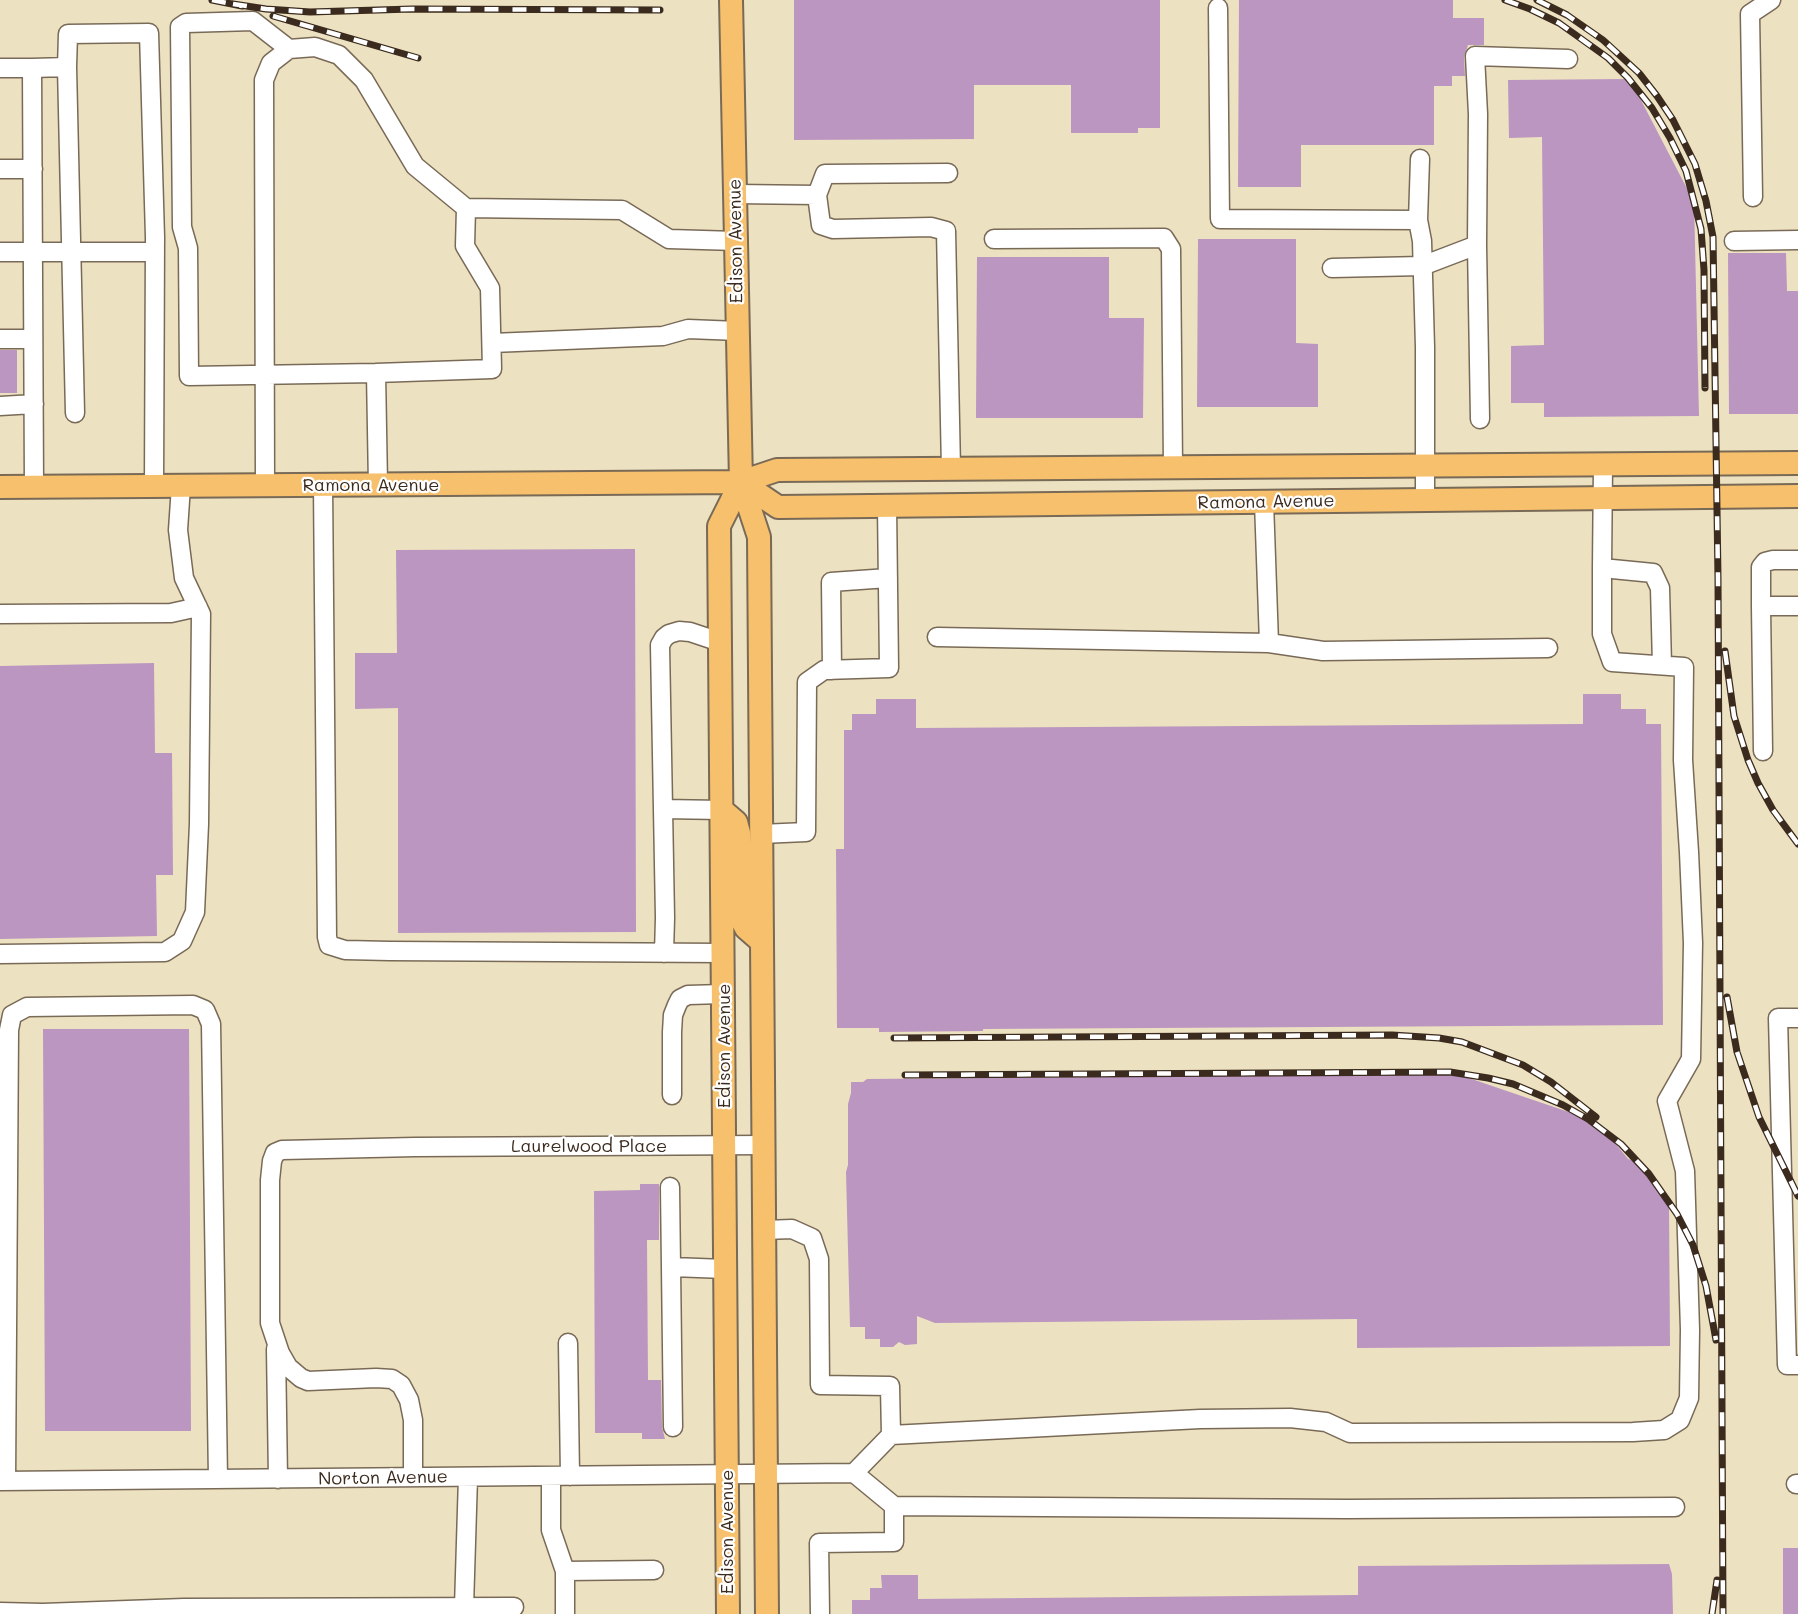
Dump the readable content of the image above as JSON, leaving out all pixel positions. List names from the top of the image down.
{
  "streets": {
    "main road": ["Edison Avenue", "Ramona Avenue"],
    "street": ["Laurelwood Place", "Norton Avenue"]
  },
  "crossings": [
    ["Edison Avenue", "Ramona Avenue"],
    ["Edison Avenue", "Laurelwood Place"],
    ["Edison Avenue", "Norton Avenue"]
  ]
}
